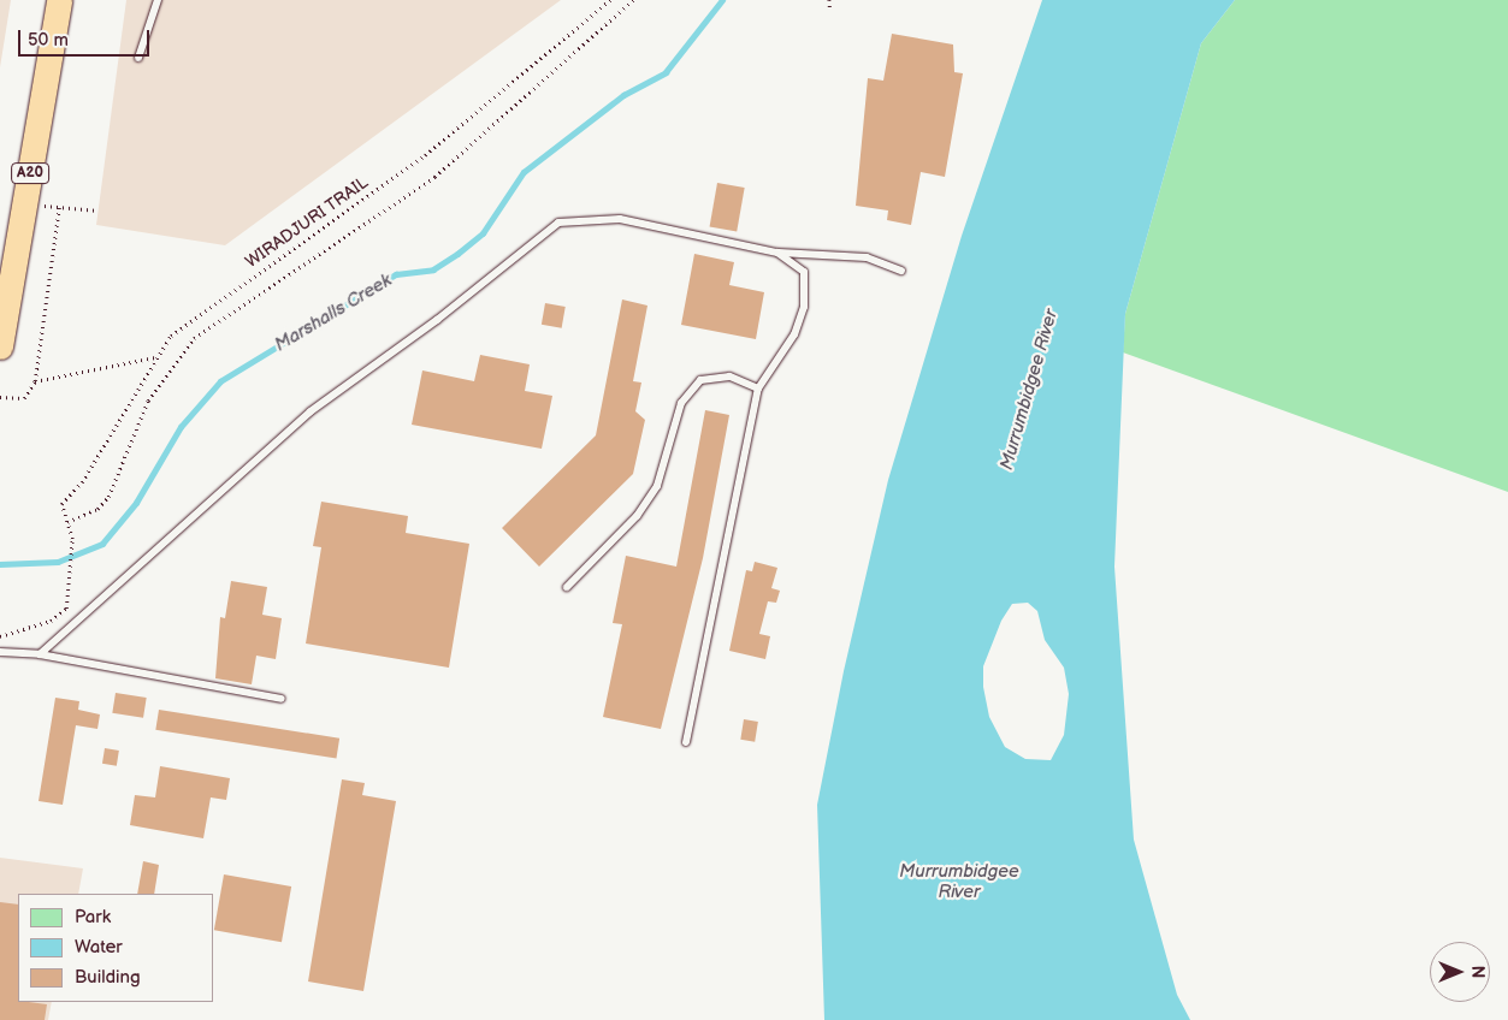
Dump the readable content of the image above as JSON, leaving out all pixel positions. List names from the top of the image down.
{
  "streets": {
    "highway": ["A20"],
    "path": ["WIRADJURI TRAIL"]
  },
  "water": ["Marshalls Creek", "Murrumbidgee River"],
  "legend": ["Park", "Water", "Building"],
  "scale_bar": "50 m",
  "north": "right"
}
